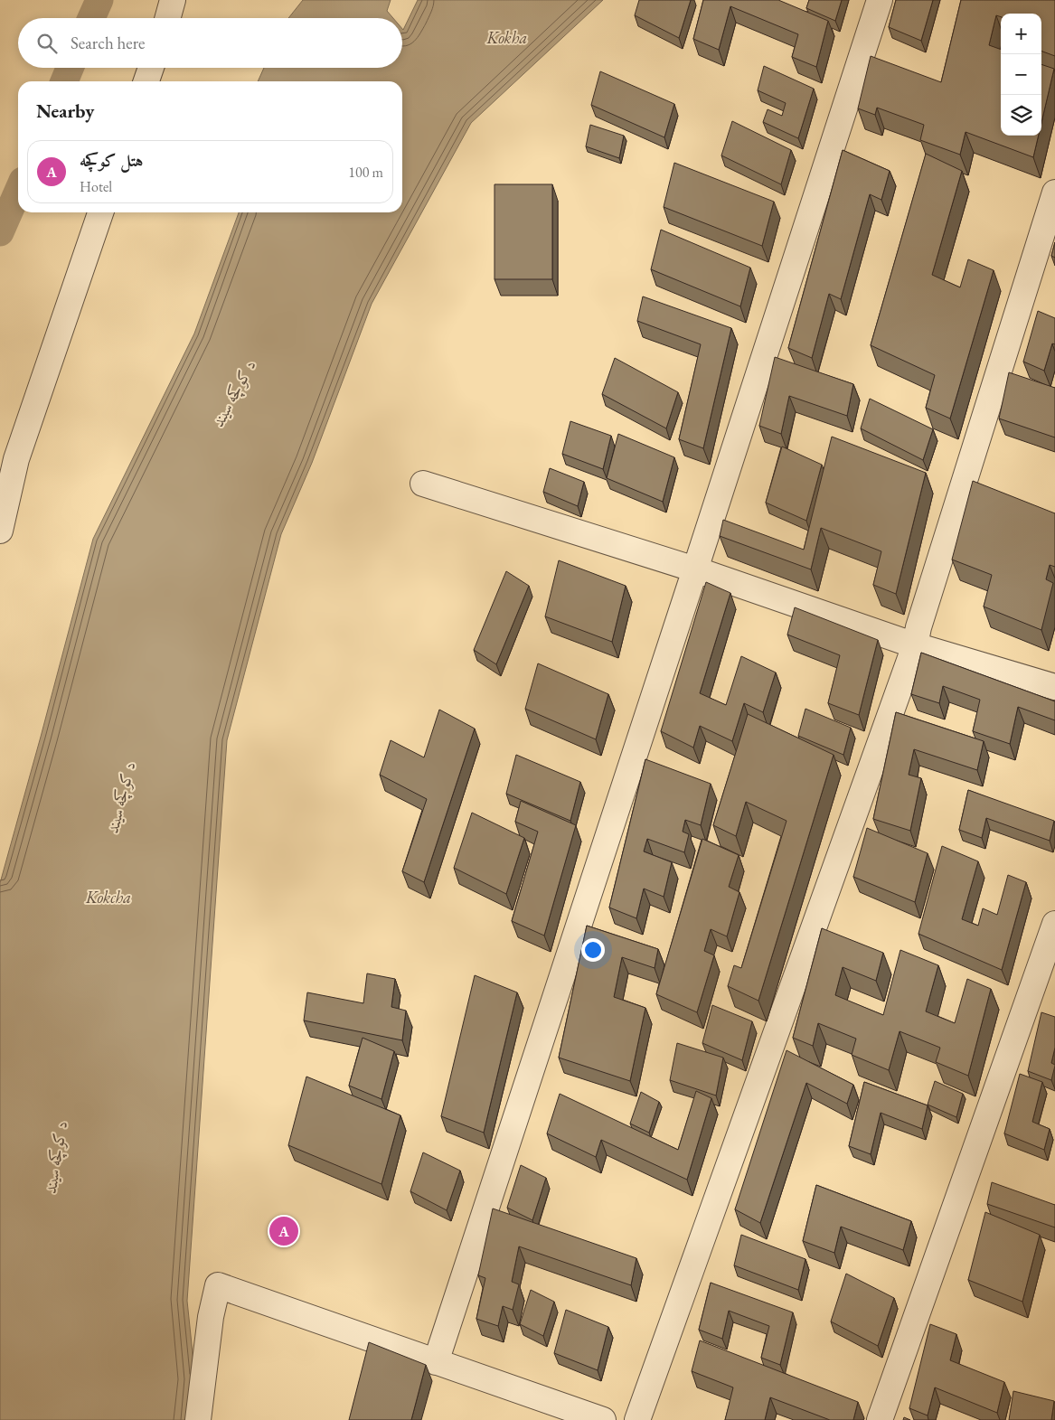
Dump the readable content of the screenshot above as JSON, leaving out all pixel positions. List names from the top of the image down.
{
  "water": ["Kokha", "د کوکچه سیند", "Kokcha"],
  "page": {
    "map_buttons": ["+", "−"],
    "search": "Search here",
    "heading": "Nearby",
    "list": [
      {
        "mark": "A",
        "name": "هتل کوکچه",
        "note": "Hotel",
        "value": "100 m"
      }
    ],
    "pins": "A"
  }
}
